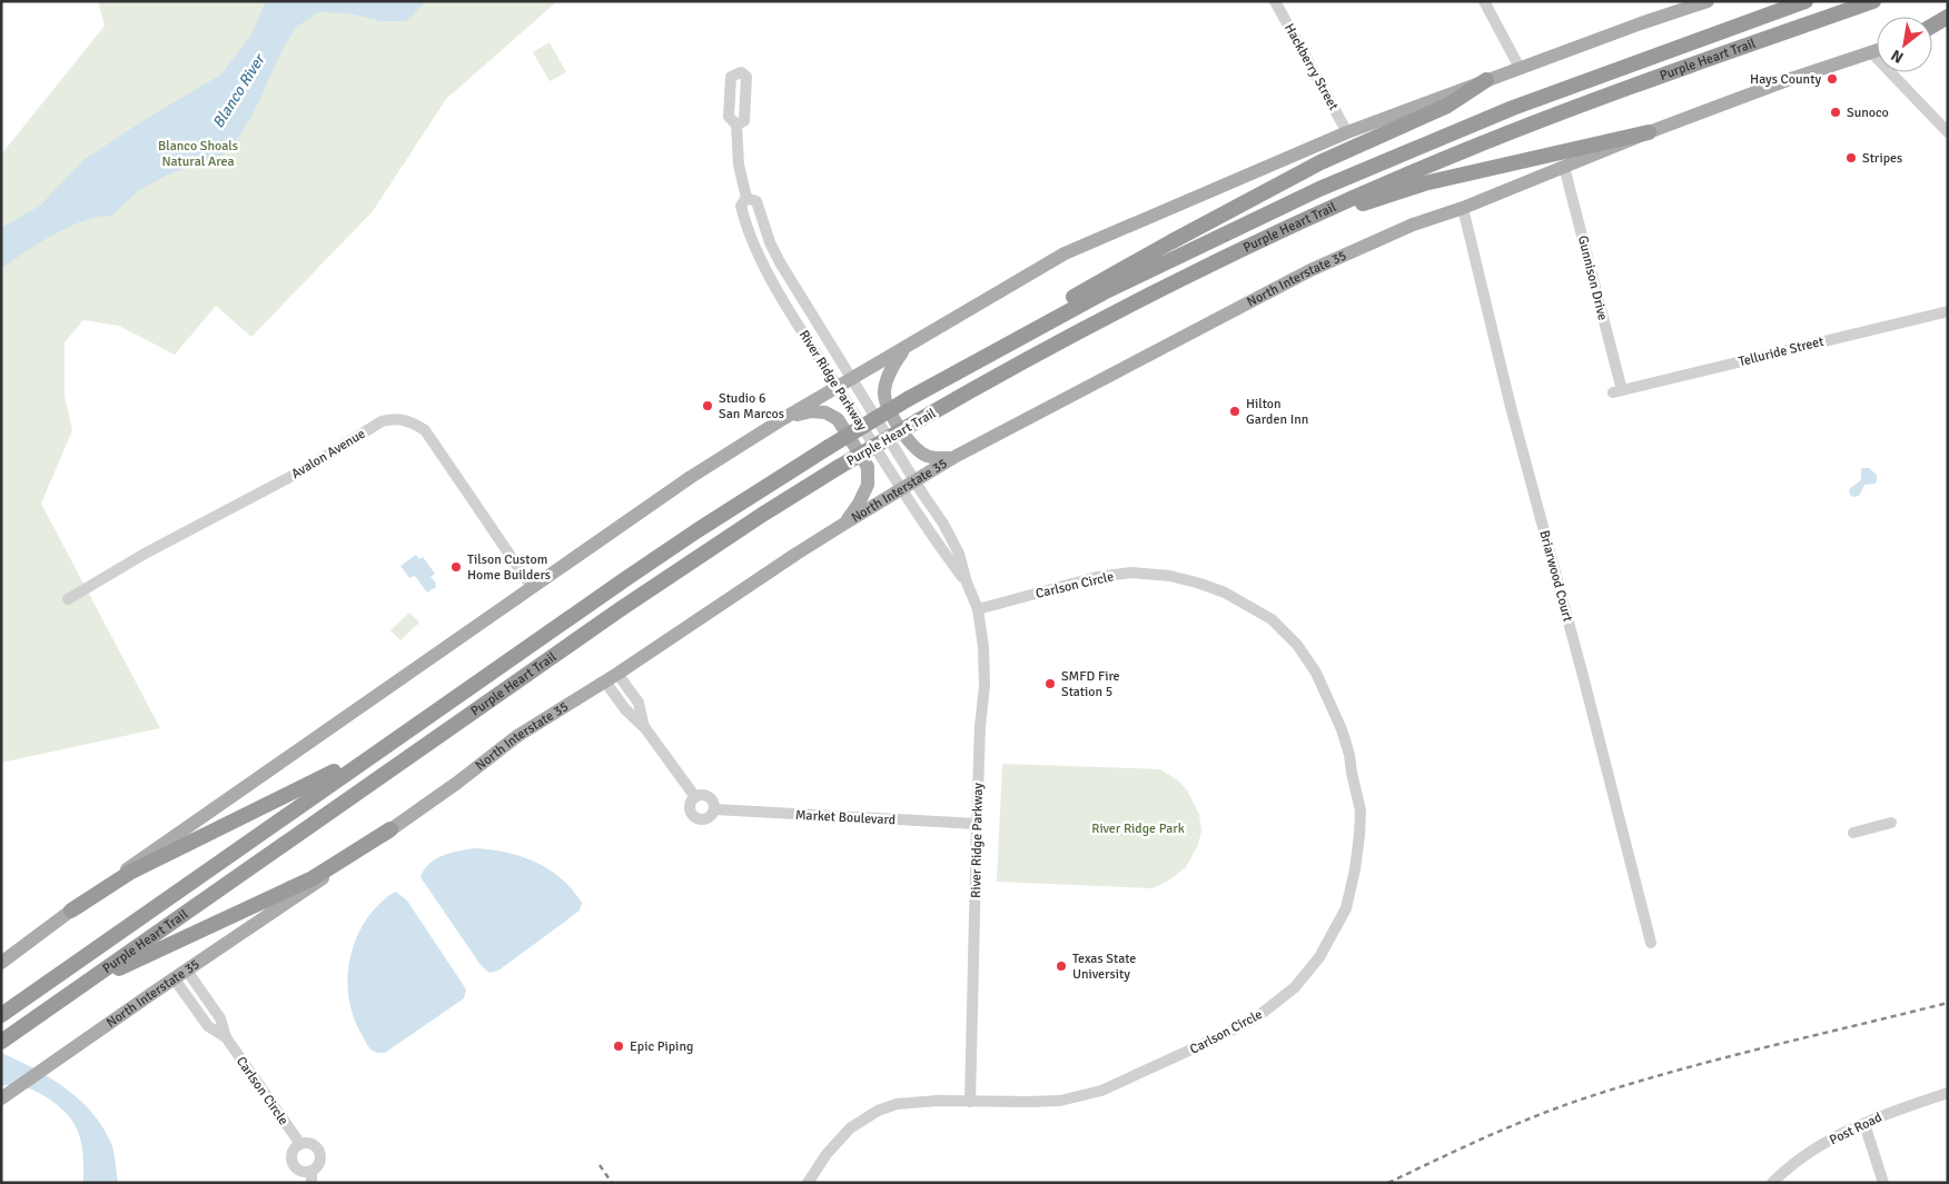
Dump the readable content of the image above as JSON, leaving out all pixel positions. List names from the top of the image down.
{
  "streets": {
    "highway": ["Purple Heart Trail"],
    "main road": ["North Interstate 35"],
    "street": [
      "Hackberry Street",
      "Gunnison Drive",
      "Telluride Street",
      "River Ridge Parkway",
      "Avalon Avenue",
      "Briarwood Court",
      "Carlson Circle",
      "Market Boulevard",
      "Post Road"
    ]
  },
  "crossings": [
    ["North Interstate 35", "Gunnison Drive"],
    ["North Interstate 35", "River Ridge Parkway"],
    ["North Interstate 35", "Briarwood Court"],
    ["North Interstate 35", "Carlson Circle"],
    ["North Interstate 35", "Market Boulevard"],
    ["Gunnison Drive", "Telluride Street"],
    ["River Ridge Parkway", "Carlson Circle"],
    ["River Ridge Parkway", "Market Boulevard"]
  ],
  "water": ["Blanco River"],
  "parks": ["Blanco Shoals Natural Area", "River Ridge Park"],
  "places": [
    "Hays County",
    "Sunoco",
    "Stripes",
    "Studio 6 San Marcos",
    "Hilton Garden Inn",
    "Tilson Custom Home Builders",
    "SMFD Fire Station 5",
    "Texas State University",
    "Epic Piping"
  ],
  "north": "bottom left"
}
